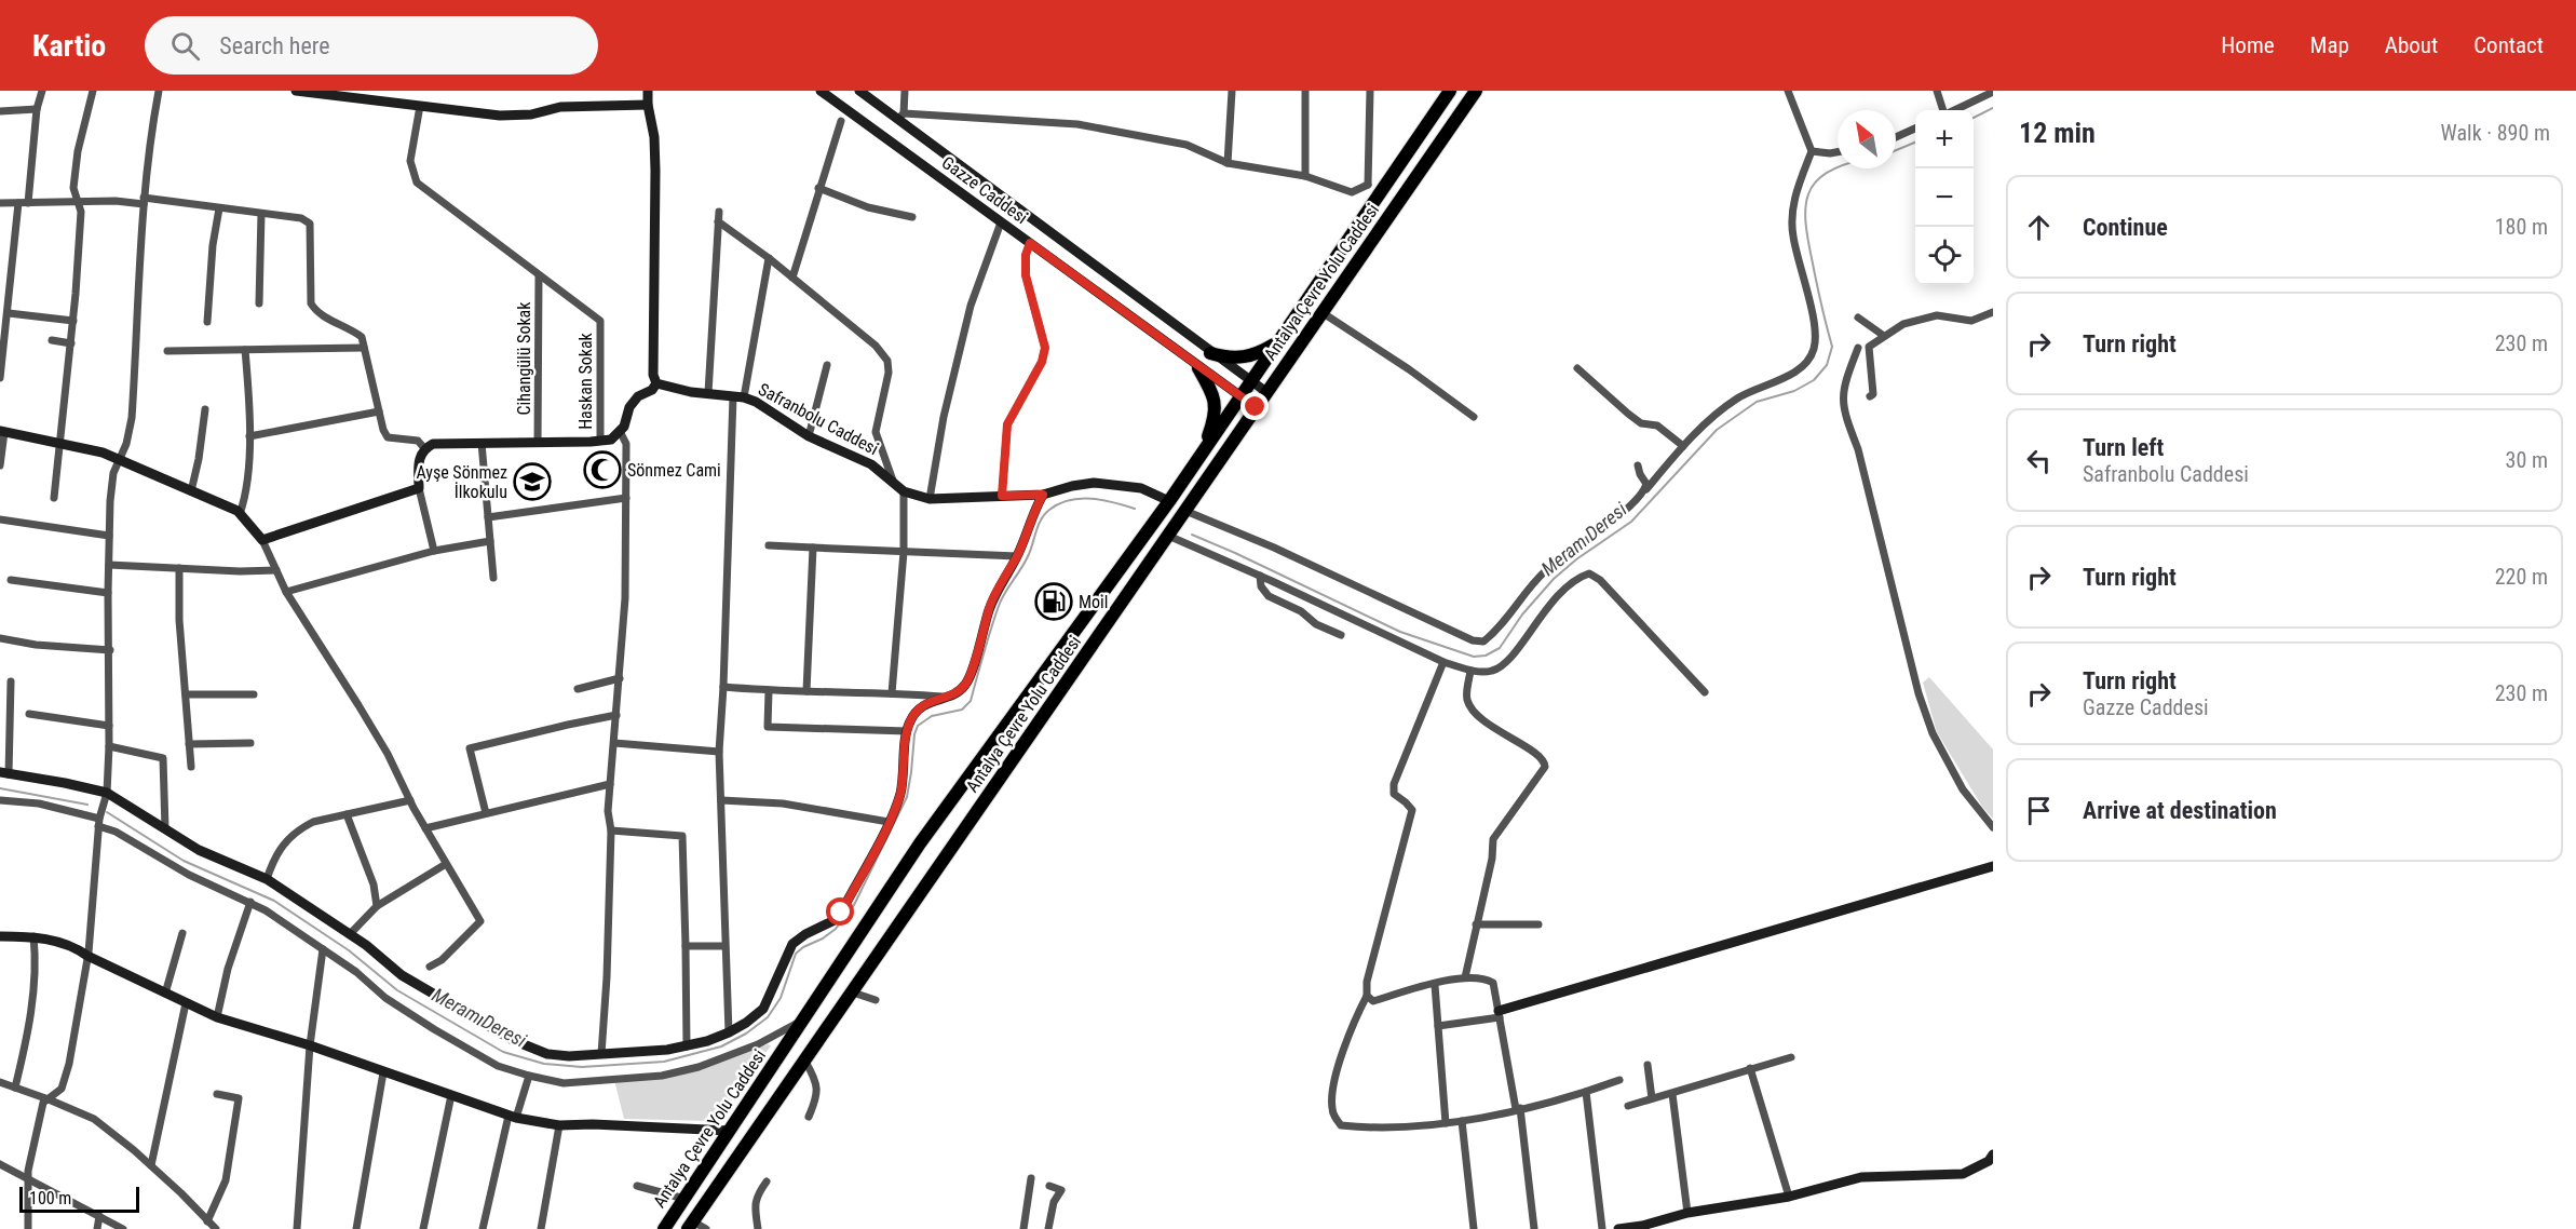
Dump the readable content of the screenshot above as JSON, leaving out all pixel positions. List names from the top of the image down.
{
  "streets": {
    "highway": ["Antalya Çevre Yolu Caddesi"],
    "street": [
      "Gazze Caddesi",
      "Cihangülü Sokak",
      "Haskan Sokak",
      "Safranbolu Caddesi"
    ]
  },
  "crossings": [
    ["Gazze Caddesi", "Antalya Çevre Yolu Caddesi"],
    ["Antalya Çevre Yolu Caddesi", "Safranbolu Caddesi"],
    ["Cihangülü Sokak", "Haskan Sokak"]
  ],
  "water": ["Meram Deresi"],
  "places": {
    "mosque": ["Sönmez Cami"],
    "school or university": ["Ayşe Sönmez İlkokulu"],
    "fuel station": ["Moil"]
  },
  "scale_bar": "100 m",
  "north": "top left",
  "page": {
    "header": "Kartio",
    "search": "Search here",
    "nav": [
      "Home",
      "Map",
      "About",
      "Contact"
    ],
    "heading": ["12 min", "Walk · 890 m"],
    "map_buttons": ["+", "−"],
    "list": [
      ["Continue", "180 m"],
      ["Turn right", "230 m"],
      ["Turn left", "Safranbolu Caddesi", "30 m"],
      ["Turn right", "220 m"],
      ["Turn right", "Gazze Caddesi", "230 m"],
      "Arrive at destination"
    ],
    "scale": "100 m"
  }
}
